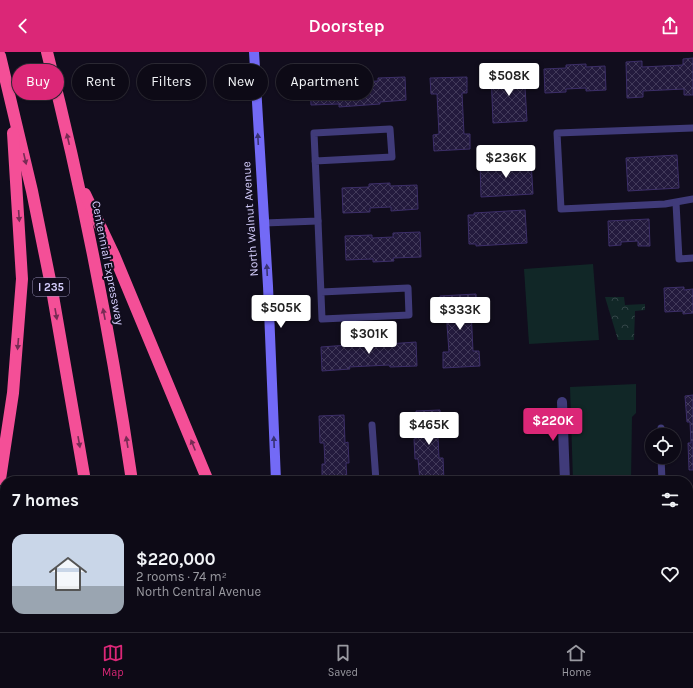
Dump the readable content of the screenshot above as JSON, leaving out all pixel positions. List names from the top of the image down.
{
  "streets": {
    "highway": ["Centennial Expressway", "I 235"],
    "main road": ["North Walnut Avenue"]
  },
  "one_way": ["North Walnut Avenue"],
  "page": {
    "header": "Doorstep",
    "price": [
      "$508K",
      "$236K",
      "$505K",
      "$333K",
      "$301K",
      "$220K",
      "$465K"
    ],
    "chip": [
      "Buy",
      "Rent",
      "Filters",
      "New",
      "Apartment"
    ],
    "heading": "7 homes",
    "list": [
      {
        "name": "$220,000",
        "note": "2 rooms · 74 m² · North Central Avenue"
      }
    ],
    "tabs": ["Map", "Saved", "Home"]
  }
}
